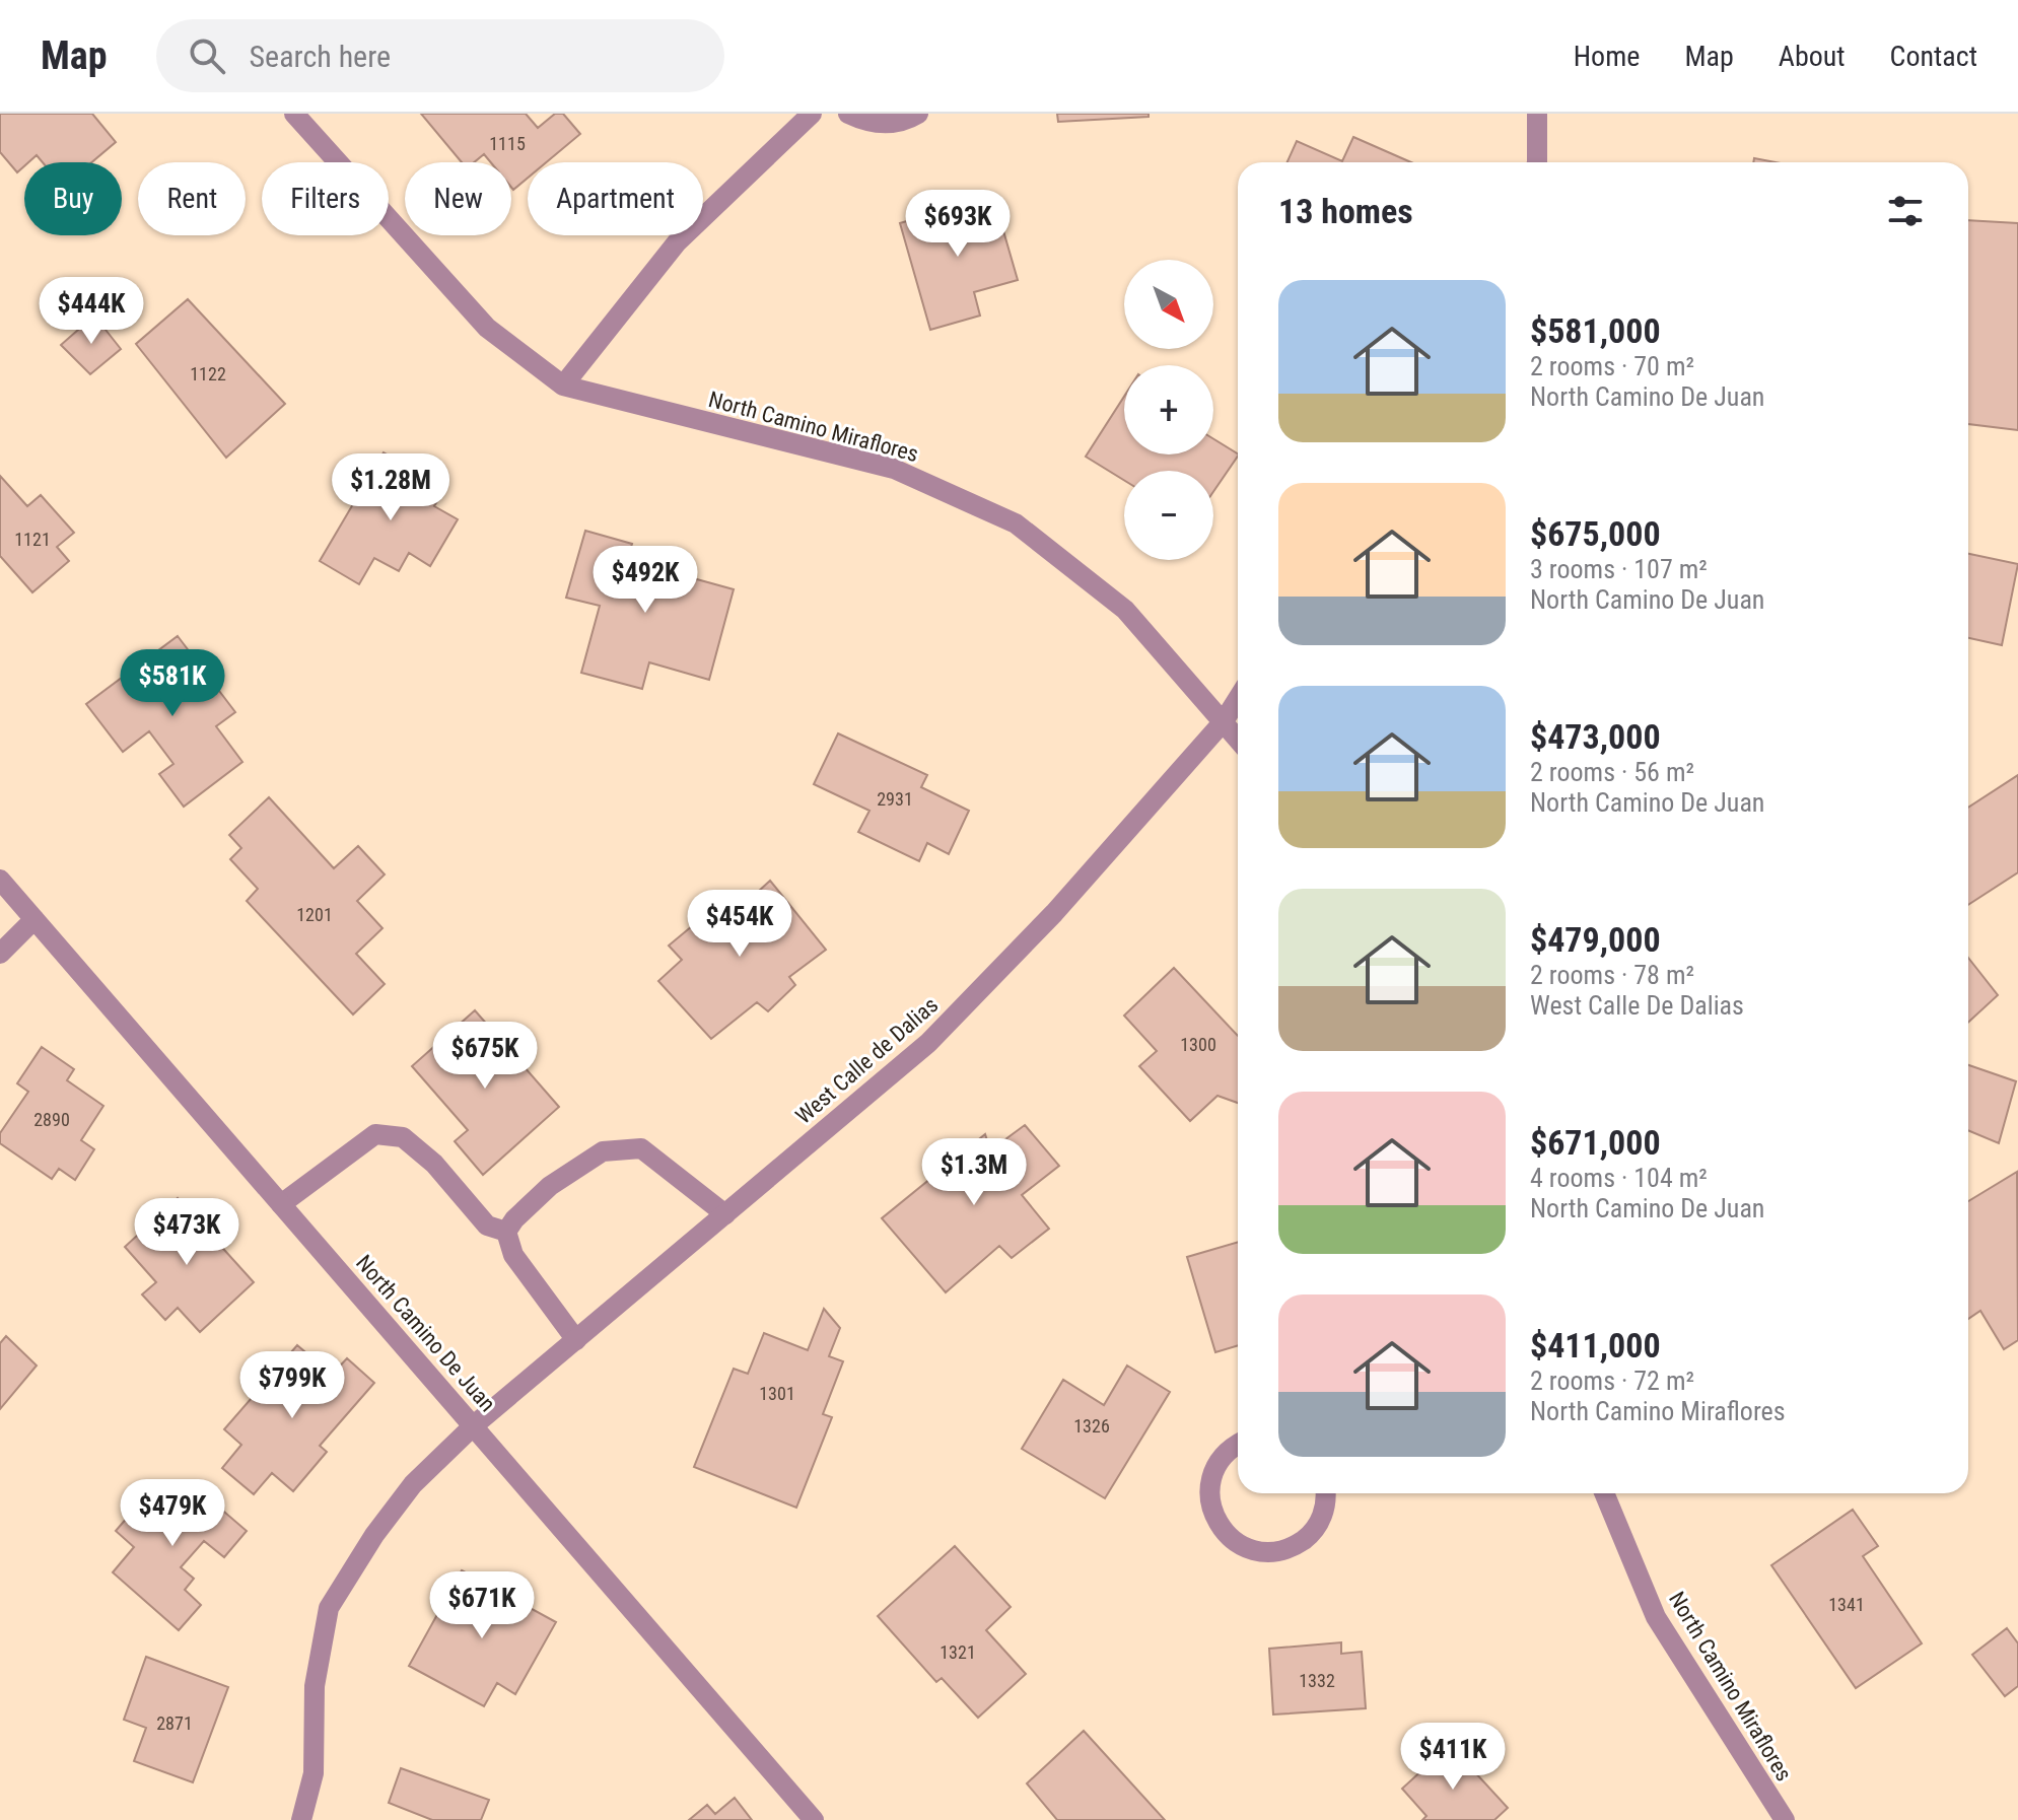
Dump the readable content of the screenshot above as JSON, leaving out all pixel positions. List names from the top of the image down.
{
  "streets": {
    "street": ["North Camino Miraflores", "West Calle de Dalias", "North Camino De Juan"]
  },
  "crossings": [
    ["North Camino Miraflores", "West Calle de Dalias"],
    ["West Calle de Dalias", "North Camino De Juan"]
  ],
  "house_numbers": [
    "1115",
    "1122",
    "1121",
    "2931",
    "1201",
    "1300",
    "2890",
    "1301",
    "1326",
    "1341",
    "1321",
    "1332",
    "2871"
  ],
  "north": "bottom right",
  "page": {
    "header": "Map",
    "search": "Search here",
    "nav": [
      "Home",
      "Map",
      "About",
      "Contact"
    ],
    "chip": [
      "Buy",
      "Rent",
      "Filters",
      "New",
      "Apartment"
    ],
    "heading": "13 homes",
    "price": [
      "$693K",
      "$444K",
      "$1.28M",
      "$492K",
      "$581K",
      "$454K",
      "$675K",
      "$1.3M",
      "$473K",
      "$799K",
      "$479K",
      "$671K",
      "$411K"
    ],
    "map_buttons": ["+", "−"],
    "list": [
      {
        "name": "$581,000",
        "note": "2 rooms · 70 m² · North Camino De Juan"
      },
      {
        "name": "$675,000",
        "note": "3 rooms · 107 m² · North Camino De Juan"
      },
      {
        "name": "$473,000",
        "note": "2 rooms · 56 m² · North Camino De Juan"
      },
      {
        "name": "$479,000",
        "note": "2 rooms · 78 m² · West Calle De Dalias"
      },
      {
        "name": "$671,000",
        "note": "4 rooms · 104 m² · North Camino De Juan"
      },
      {
        "name": "$411,000",
        "note": "2 rooms · 72 m² · North Camino Miraflores"
      }
    ]
  }
}
